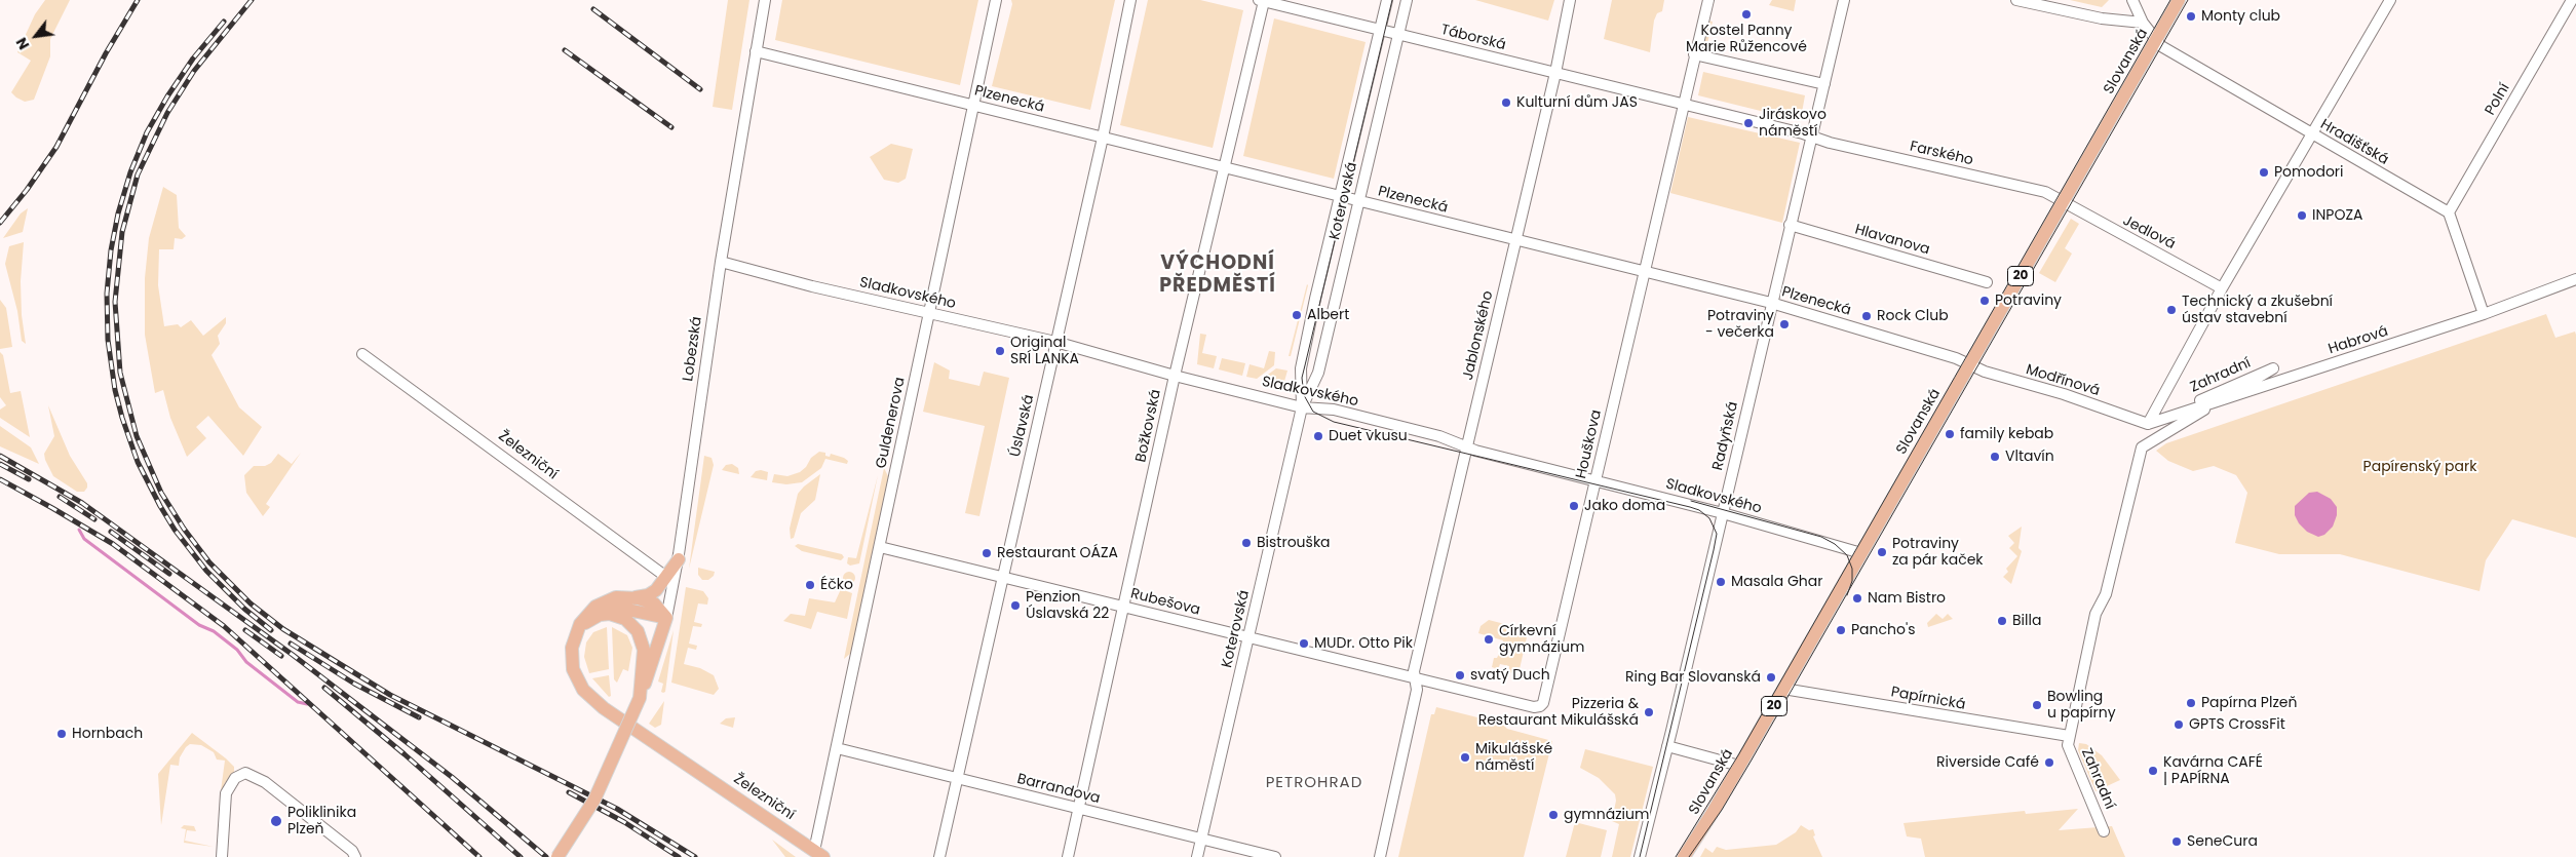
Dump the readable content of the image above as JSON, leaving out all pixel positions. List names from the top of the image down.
{
  "streets": {
    "main road": ["Slovanská", "20", "Železniční"],
    "street": [
      "Táborská",
      "Plzenecká",
      "Polní",
      "Hradišťská",
      "Farského",
      "Koterovská",
      "Jedlová",
      "Hlavanova",
      "Sladkovského",
      "Jablonského",
      "Habrová",
      "Lobezská",
      "Zahradní",
      "Modřínová",
      "Guldenerova",
      "Úslavská",
      "Božkovská",
      "Radyňská",
      "Houškova",
      "Rubešova",
      "Papírnická",
      "Barrandova"
    ]
  },
  "crossings": [
    ["Táborská", "Koterovská"],
    ["Táborská", "Jablonského"],
    ["Táborská", "Božkovská"],
    ["Táborská", "Houškova"],
    ["Slovanská", "Plzenecká"],
    ["Slovanská", "Hradišťská"],
    ["Slovanská", "Farského"],
    ["Slovanská", "Jedlová"],
    ["Slovanská", "Sladkovského"],
    ["Slovanská", "Modřínová"],
    ["Slovanská", "Papírnická"],
    ["Plzenecká", "Koterovská"],
    ["Plzenecká", "Jablonského"],
    ["Plzenecká", "Lobezská"],
    ["Plzenecká", "Modřínová"],
    ["Plzenecká", "Guldenerova"],
    ["Plzenecká", "Úslavská"],
    ["Plzenecká", "Božkovská"],
    ["Plzenecká", "Radyňská"],
    ["Plzenecká", "Houškova"],
    ["Polní", "Hradišťská"],
    ["Hradišťská", "Zahradní"],
    ["Farského", "Jedlová"],
    ["Koterovská", "Sladkovského"],
    ["Koterovská", "Rubešova"],
    ["Koterovská", "Barrandova"],
    ["Jedlová", "Zahradní"],
    ["Hlavanova", "Radyňská"],
    ["Sladkovského", "Jablonského"],
    ["Sladkovského", "Lobezská"],
    ["Sladkovského", "Guldenerova"],
    ["Sladkovského", "Úslavská"],
    ["Sladkovského", "Božkovská"],
    ["Sladkovského", "Radyňská"],
    ["Sladkovského", "Houškova"],
    ["Jablonského", "Houškova"],
    ["Jablonského", "Rubešova"],
    ["Habrová", "Zahradní"],
    ["Habrová", "Modřínová"],
    ["Zahradní", "Modřínová"],
    ["Zahradní", "Papírnická"],
    ["Guldenerova", "Železniční"],
    ["Guldenerova", "Rubešova"],
    ["Guldenerova", "Barrandova"],
    ["Úslavská", "Rubešova"],
    ["Úslavská", "Barrandova"],
    ["Božkovská", "Rubešova"],
    ["Božkovská", "Barrandova"],
    ["Houškova", "Rubešova"]
  ],
  "districts": ["VÝCHODNÍ PŘEDMĚSTÍ", "PETROHRAD"],
  "parks": ["Papírenský park"],
  "places": [
    "Kostel Panny Marie Růžencové",
    "Monty club",
    "Kulturní dům JAS",
    "Jiráskovo náměstí",
    "Pomodori",
    "INPOZA",
    "Potraviny",
    "Technický a zkušební ústav stavební",
    "Albert",
    "Rock Club",
    "Potraviny - večerka",
    "Original SRÍ LANKA",
    "family kebab",
    "Duet vkusu",
    "Vltavín",
    "Jako doma",
    "Bistrouška",
    "Potraviny za pár kaček",
    "Restaurant OÁZA",
    "Masala Ghar",
    "Éčko",
    "Nam Bistro",
    "Penzion Úslavská 22",
    "Billa",
    "Pancho's",
    "Církevní gymnázium",
    "MUDr. Otto Pik",
    "svatý Duch",
    "Ring Bar Slovanská",
    "Papírna Plzeň",
    "Bowling u papírny",
    "Pizzeria & Restaurant Mikulášská",
    "GPTS CrossFit",
    "Hornbach",
    "Mikulášské náměstí",
    "Riverside Café",
    "Kavárna CAFÉ | PAPÍRNA",
    "gymnázium",
    "Poliklinika Plzeň",
    "SeneCura"
  ],
  "north": "bottom left"
}
